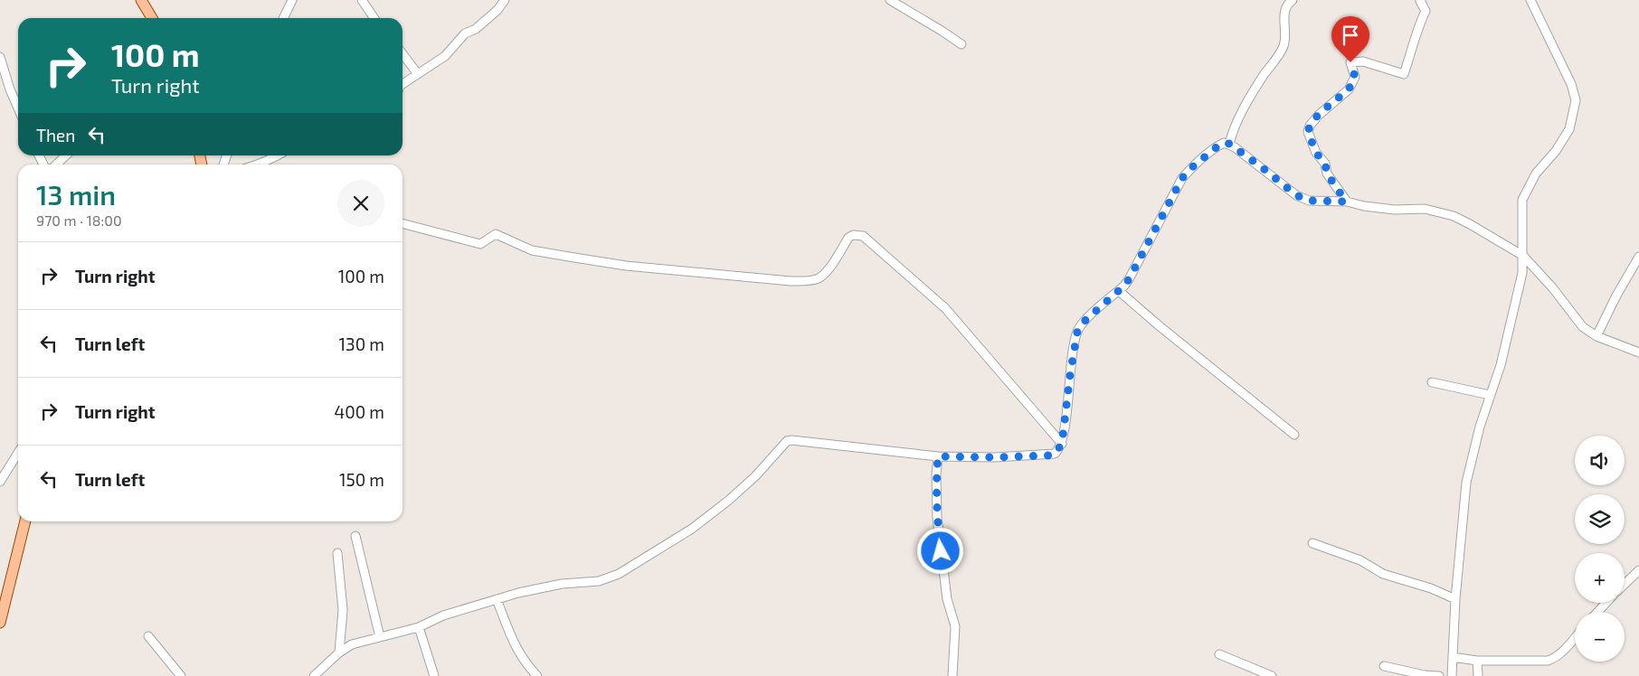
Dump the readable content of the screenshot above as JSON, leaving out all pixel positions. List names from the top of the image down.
{
  "page": {
    "turn": ["100 m", "Turn right"],
    "then": "Then",
    "heading": ["13 min", "970 m · 18:00"],
    "list": [
      {
        "name": "Turn right",
        "value": "100 m"
      },
      {
        "name": "Turn left",
        "value": "130 m"
      },
      {
        "name": "Turn right",
        "value": "400 m"
      },
      {
        "name": "Turn left",
        "value": "150 m"
      }
    ],
    "map_buttons": ["+", "−"]
  }
}
